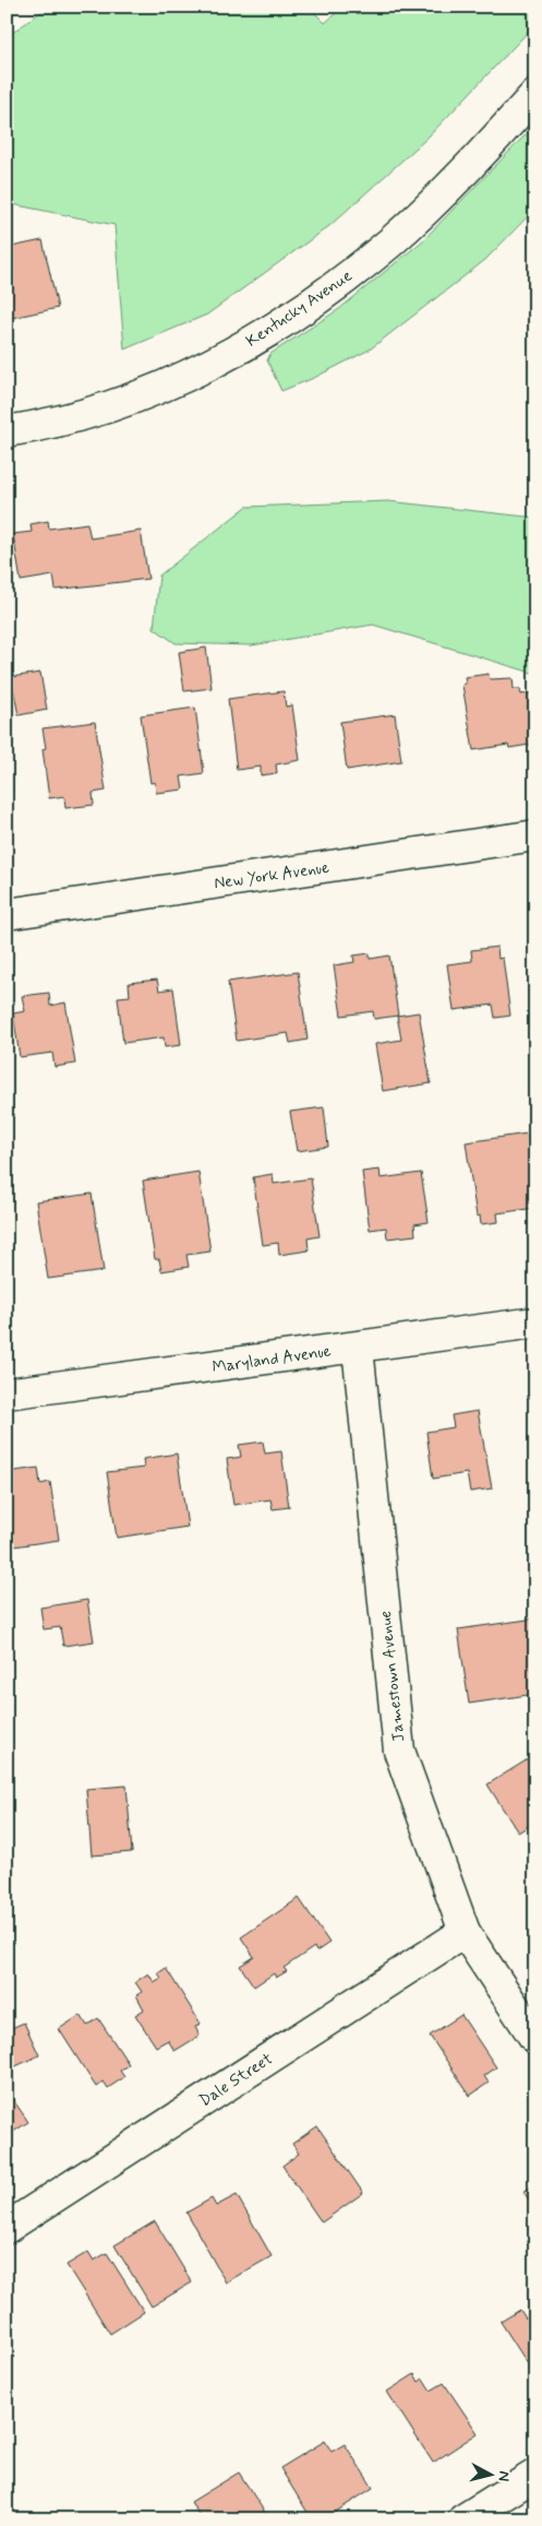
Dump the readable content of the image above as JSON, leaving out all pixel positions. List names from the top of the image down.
{
  "streets": {
    "street": [
      "Kentucky Avenue",
      "New York Avenue",
      "Maryland Avenue",
      "Jamestown Avenue",
      "Dale Street"
    ]
  },
  "crossings": [
    ["Maryland Avenue", "Jamestown Avenue"],
    ["Jamestown Avenue", "Dale Street"]
  ],
  "north": "right"
}
